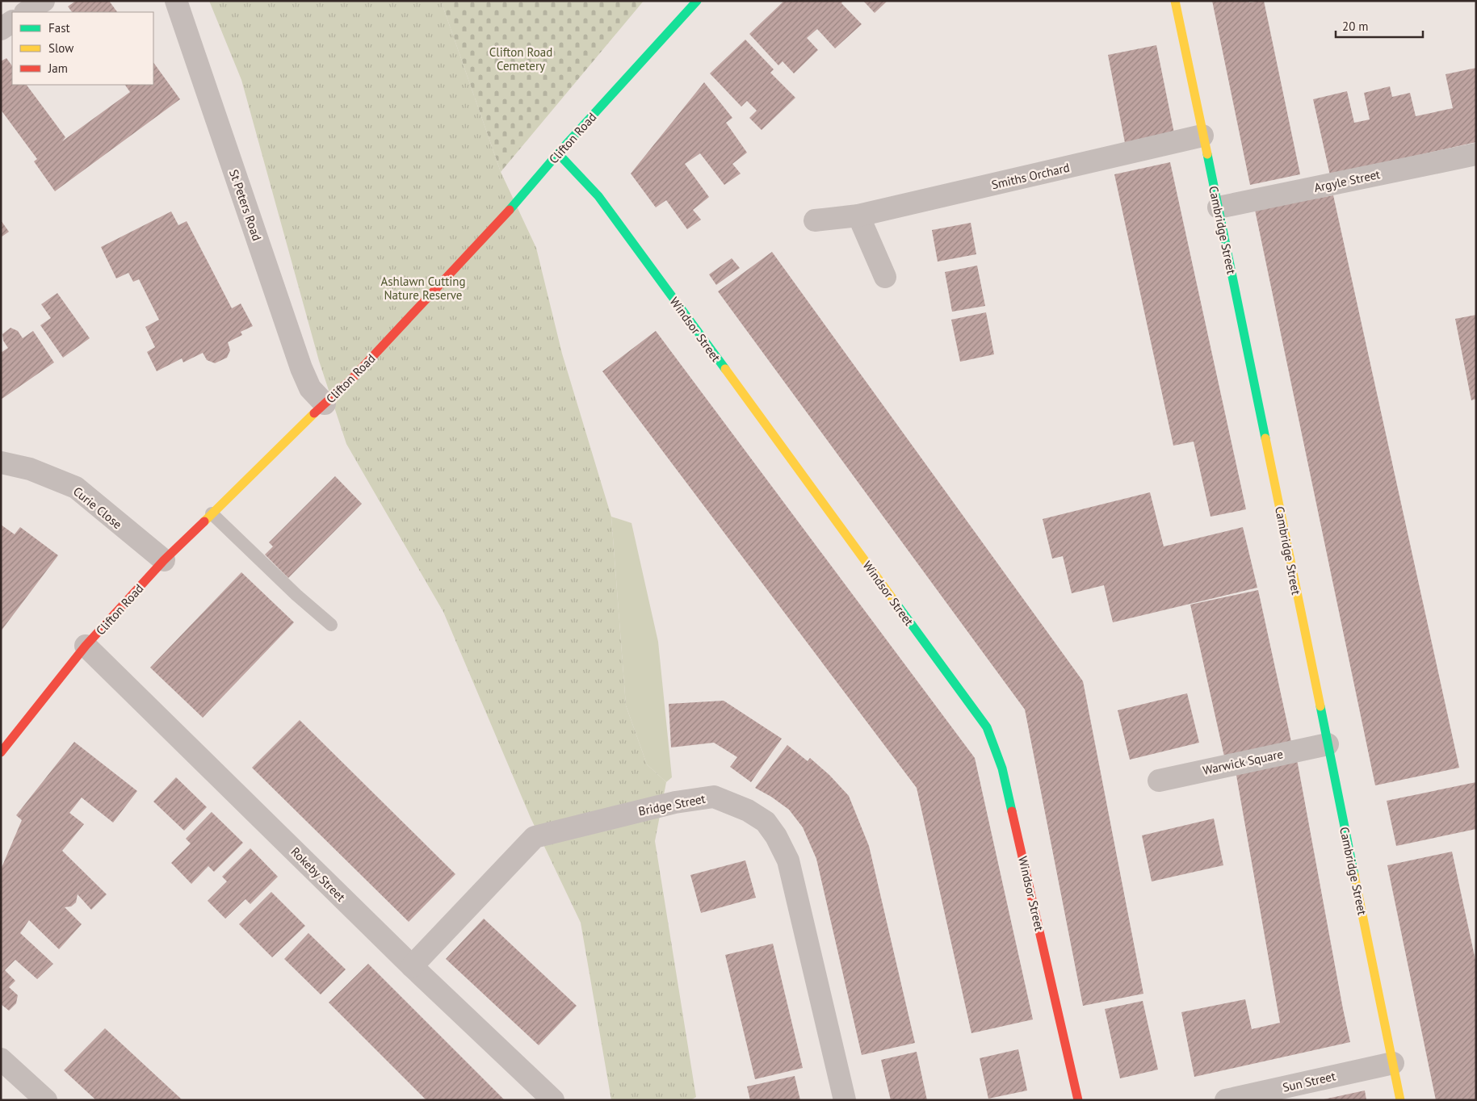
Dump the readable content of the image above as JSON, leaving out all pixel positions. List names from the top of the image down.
{
  "streets": {
    "street": [
      "Clifton Road",
      "Smiths Orchard",
      "Argyle Street",
      "St Peters Road",
      "Cambridge Street",
      "Windsor Street",
      "Curie Close",
      "Warwick Square",
      "Bridge Street",
      "Rokeby Street",
      "Sun Street"
    ]
  },
  "crossings": [
    ["Clifton Road", "St Peters Road"],
    ["Clifton Road", "Windsor Street"],
    ["Clifton Road", "Curie Close"],
    ["Clifton Road", "Rokeby Street"],
    ["Smiths Orchard", "Cambridge Street"],
    ["Argyle Street", "Cambridge Street"],
    ["Cambridge Street", "Warwick Square"],
    ["Cambridge Street", "Sun Street"],
    ["Bridge Street", "Rokeby Street"]
  ],
  "parks": ["Clifton Road Cemetery", "Ashlawn Cutting Nature Reserve"],
  "legend": ["Fast", "Slow", "Jam"],
  "scale_bar": "20 m"
}
